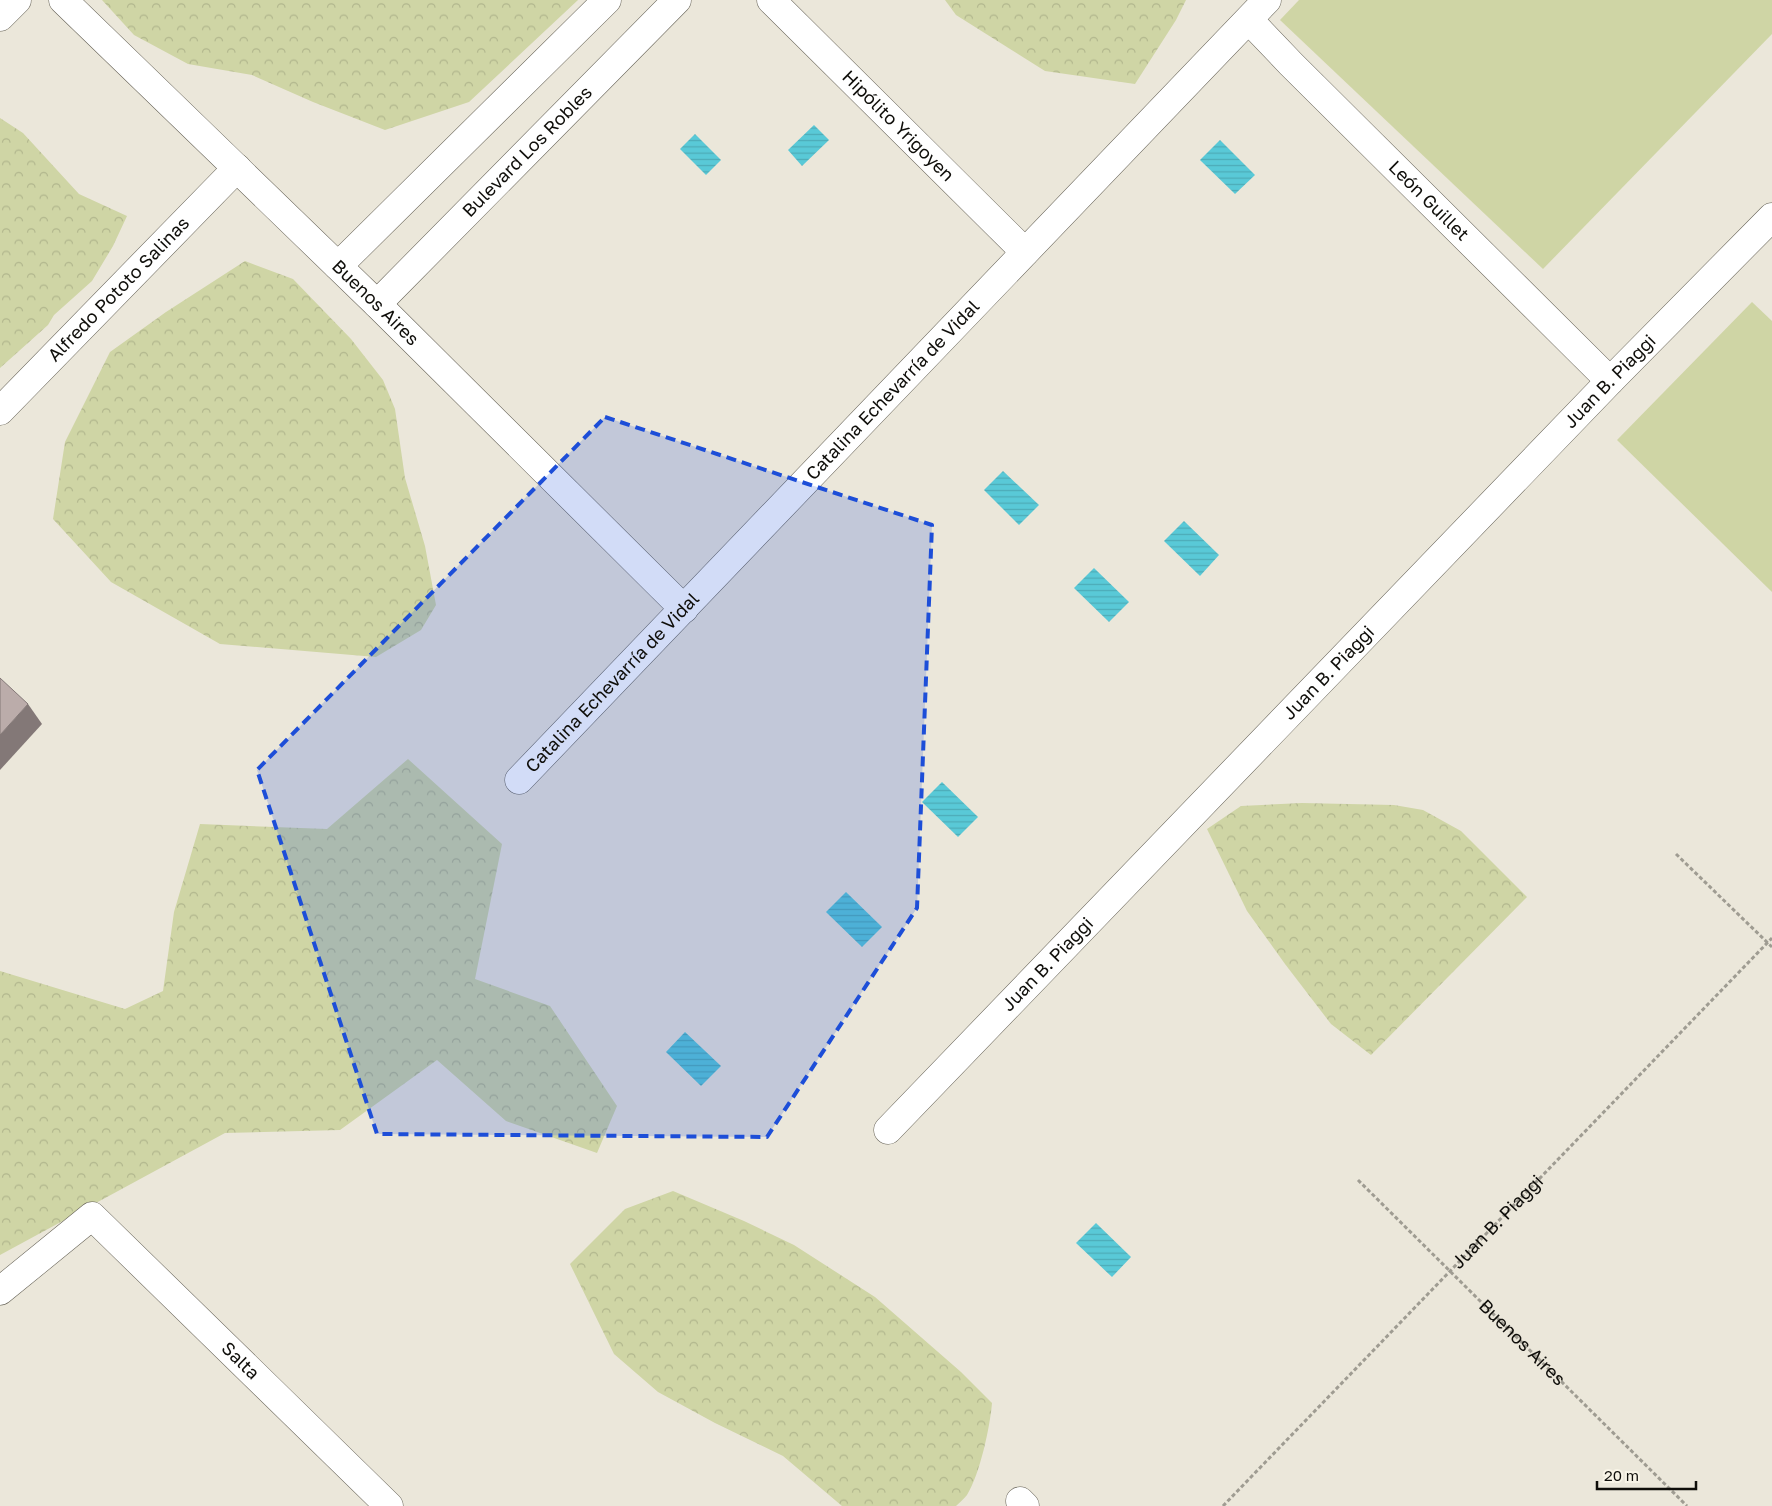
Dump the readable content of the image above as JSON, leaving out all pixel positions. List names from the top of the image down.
{
  "streets": {
    "street": [
      "Hipólito Yrigoyen",
      "Bulevard Los Robles",
      "León Guillet",
      "Alfredo Pototo Salinas",
      "Buenos Aires",
      "Juan B. Piaggi",
      "Catalina Echevarría de Vidal",
      "Salta"
    ]
  },
  "crossings": [
    ["Hipólito Yrigoyen", "Catalina Echevarría de Vidal"],
    ["Bulevard Los Robles", "Buenos Aires"],
    ["León Guillet", "Juan B. Piaggi"],
    ["León Guillet", "Catalina Echevarría de Vidal"],
    ["Alfredo Pototo Salinas", "Buenos Aires"],
    ["Buenos Aires", "Juan B. Piaggi"],
    ["Buenos Aires", "Catalina Echevarría de Vidal"]
  ],
  "scale_bar": "20 m"
}
